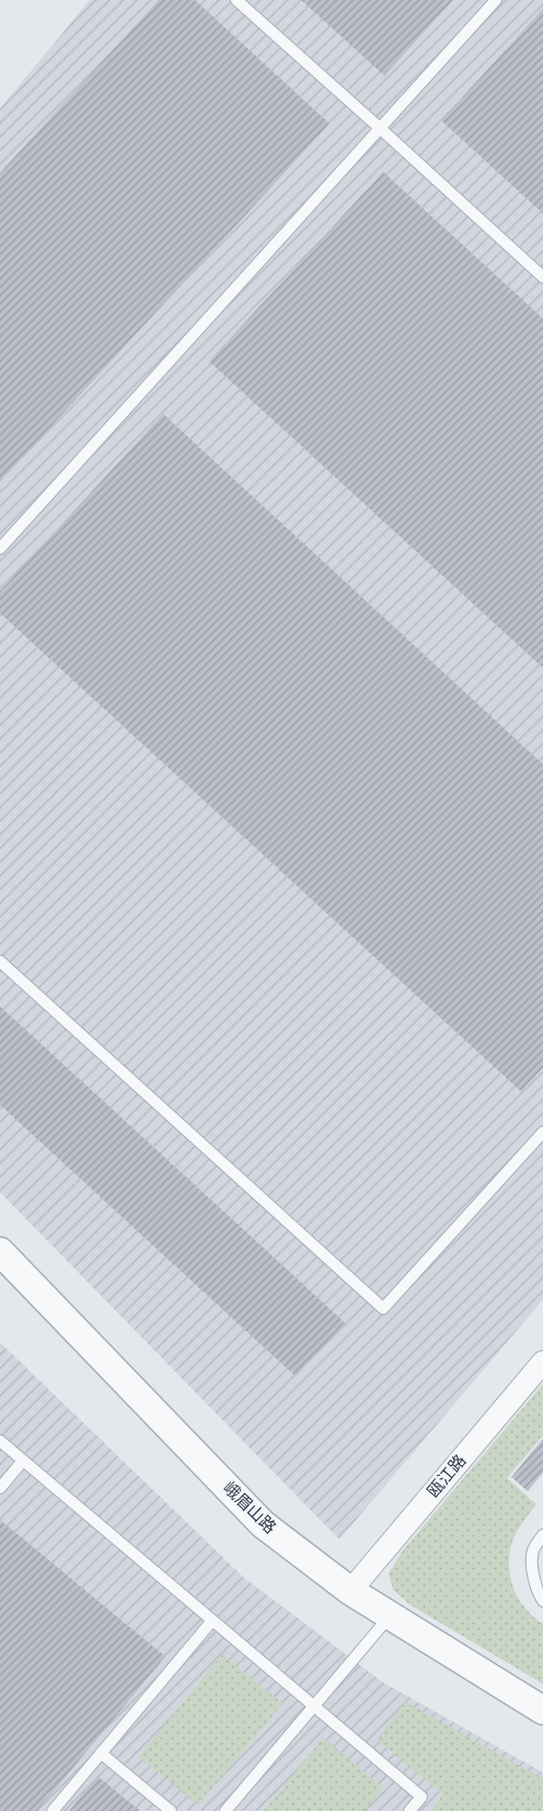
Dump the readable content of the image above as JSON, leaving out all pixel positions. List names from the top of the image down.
{
  "streets": {
    "street": ["瓯江路", "峨眉山路"]
  },
  "crossings": [
    ["瓯江路", "峨眉山路"]
  ]
}
